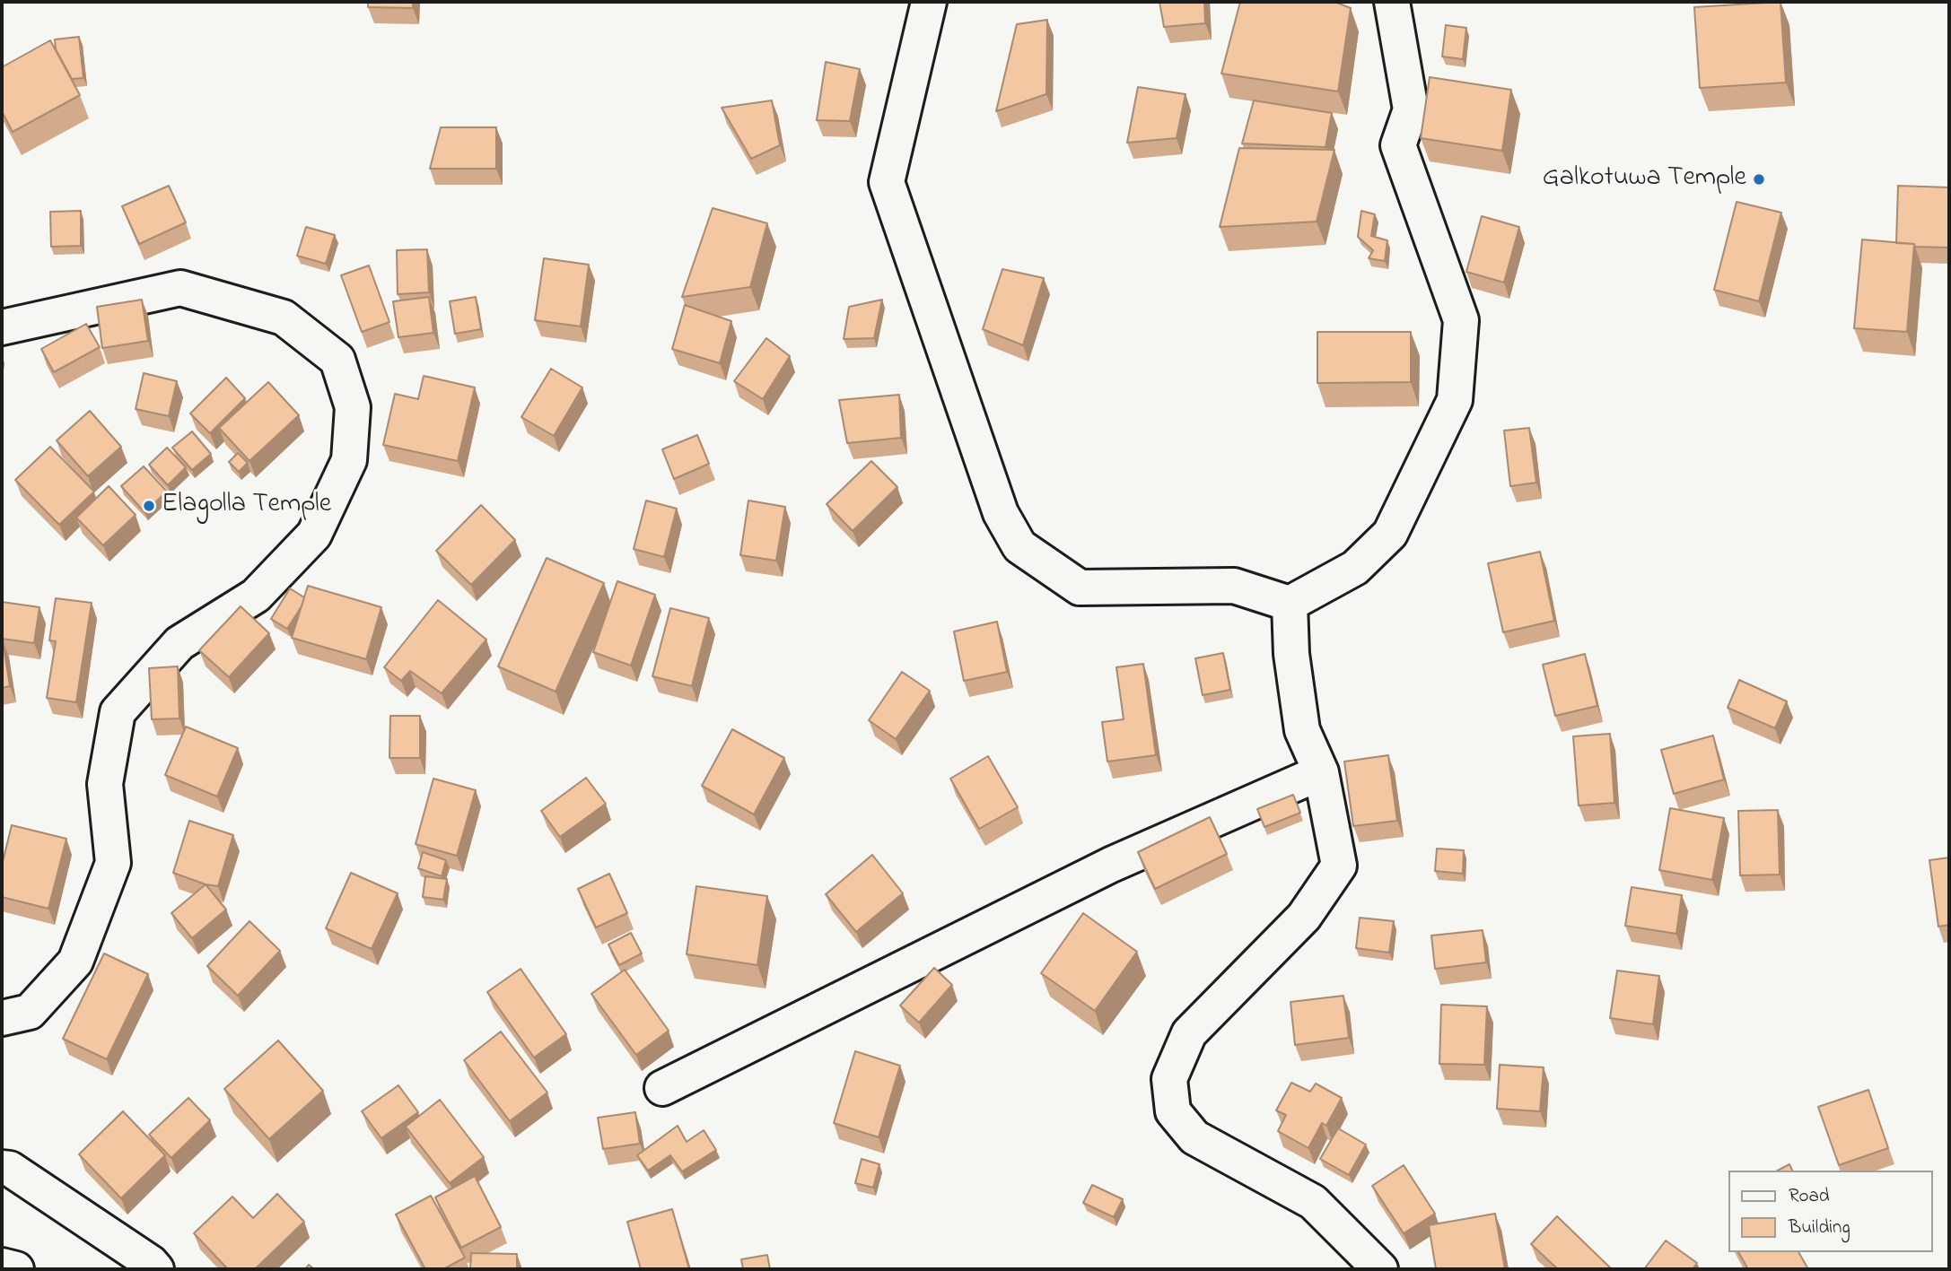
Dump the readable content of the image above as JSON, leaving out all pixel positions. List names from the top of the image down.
{
  "places": ["Galkotuwa Temple", "Elagolla Temple"],
  "legend": ["Road", "Building"]
}
